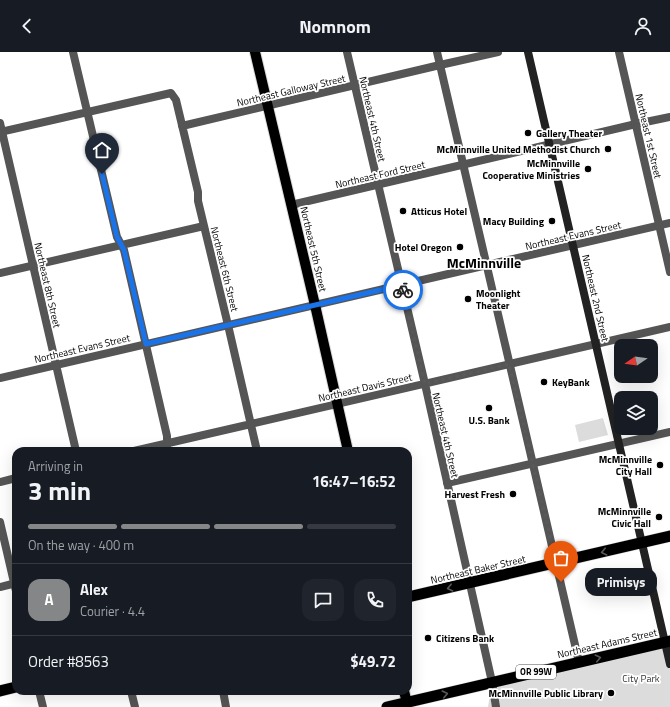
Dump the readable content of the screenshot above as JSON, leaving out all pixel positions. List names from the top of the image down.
{
  "streets": {
    "highway": ["Northeast Baker Street", "Northeast Adams Street", "OR 99W"],
    "main road": ["Northeast 5th Street", "Northeast 2nd Street"],
    "street": [
      "Northeast Galloway Street",
      "Northeast 4th Street",
      "Northeast 1st Street",
      "Northeast Ford Street",
      "Northeast Evans Street",
      "Northeast 6th Street",
      "Northeast 8th Street",
      "Northeast Davis Street"
    ]
  },
  "crossings": [
    ["Northeast Galloway Street", "Northeast 4th Street"],
    ["Northeast Galloway Street", "Northeast 5th Street"],
    ["Northeast Galloway Street", "Northeast 6th Street"],
    ["Northeast 4th Street", "Northeast Ford Street"],
    ["Northeast 4th Street", "Northeast Evans Street"],
    ["Northeast 4th Street", "Northeast Davis Street"],
    ["Northeast 4th Street", "Northeast Baker Street"],
    ["Northeast 4th Street", "Northeast Adams Street"],
    ["Northeast 1st Street", "Northeast Ford Street"],
    ["Northeast 1st Street", "Northeast Evans Street"],
    ["Northeast Ford Street", "Northeast 5th Street"],
    ["Northeast Ford Street", "Northeast 2nd Street"],
    ["Northeast Evans Street", "Northeast 5th Street"],
    ["Northeast Evans Street", "Northeast 6th Street"],
    ["Northeast Evans Street", "Northeast 8th Street"],
    ["Northeast Evans Street", "Northeast 2nd Street"],
    ["Northeast 5th Street", "Northeast Davis Street"],
    ["Northeast 6th Street", "Northeast Davis Street"],
    ["Northeast 2nd Street", "Northeast Davis Street"],
    ["Northeast 2nd Street", "Northeast Baker Street"],
    ["Northeast 2nd Street", "Northeast Adams Street"]
  ],
  "one_way": ["Northeast Baker Street", "Northeast Adams Street"],
  "districts": ["McMinnville"],
  "parks": ["City Park"],
  "places": [
    "Gallery Theater",
    "McMinnville United Methodist Church",
    "McMinnville Cooperative Ministries",
    "Atticus Hotel",
    "Macy Building",
    "Hotel Oregon",
    "Moonlight Theater",
    "KeyBank",
    "U.S. Bank",
    "McMinnville City Hall",
    "Harvest Fresh",
    "McMinnville Civic Hall",
    "Primisys",
    "Citizens Bank",
    "McMinnville Public Library"
  ],
  "north": "left",
  "page": {
    "header": "Nomnom",
    "heading": ["3 min", "Arriving in", "16:47–16:52"],
    "panel": [
      "Alex",
      "Courier · 4.4",
      "Order #8563",
      "$49.72"
    ],
    "bar": "On the way · 400 m",
    "bubble": "Primisys",
    "round": "A"
  }
}
